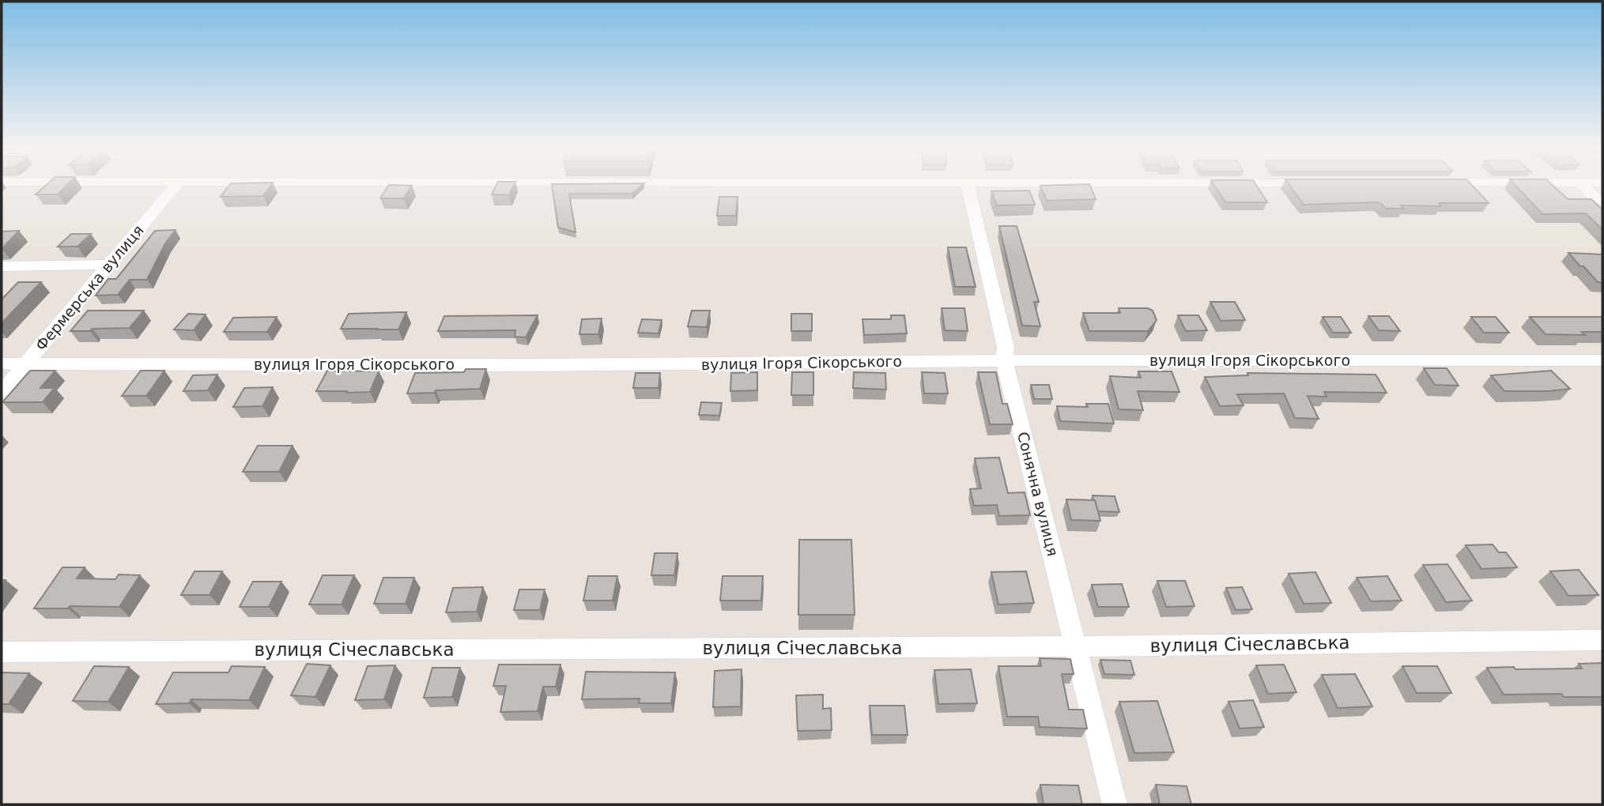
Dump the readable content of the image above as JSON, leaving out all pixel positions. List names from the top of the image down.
{
  "streets": {
    "street": [
      "Фермерська вулиця",
      "вулиця Ігоря Сікорського",
      "Сонячна вулиця",
      "вулиця Січеславська"
    ]
  },
  "crossings": [
    ["Фермерська вулиця", "вулиця Ігоря Сікорського"],
    ["вулиця Ігоря Сікорського", "Сонячна вулиця"],
    ["Сонячна вулиця", "вулиця Січеславська"]
  ]
}
